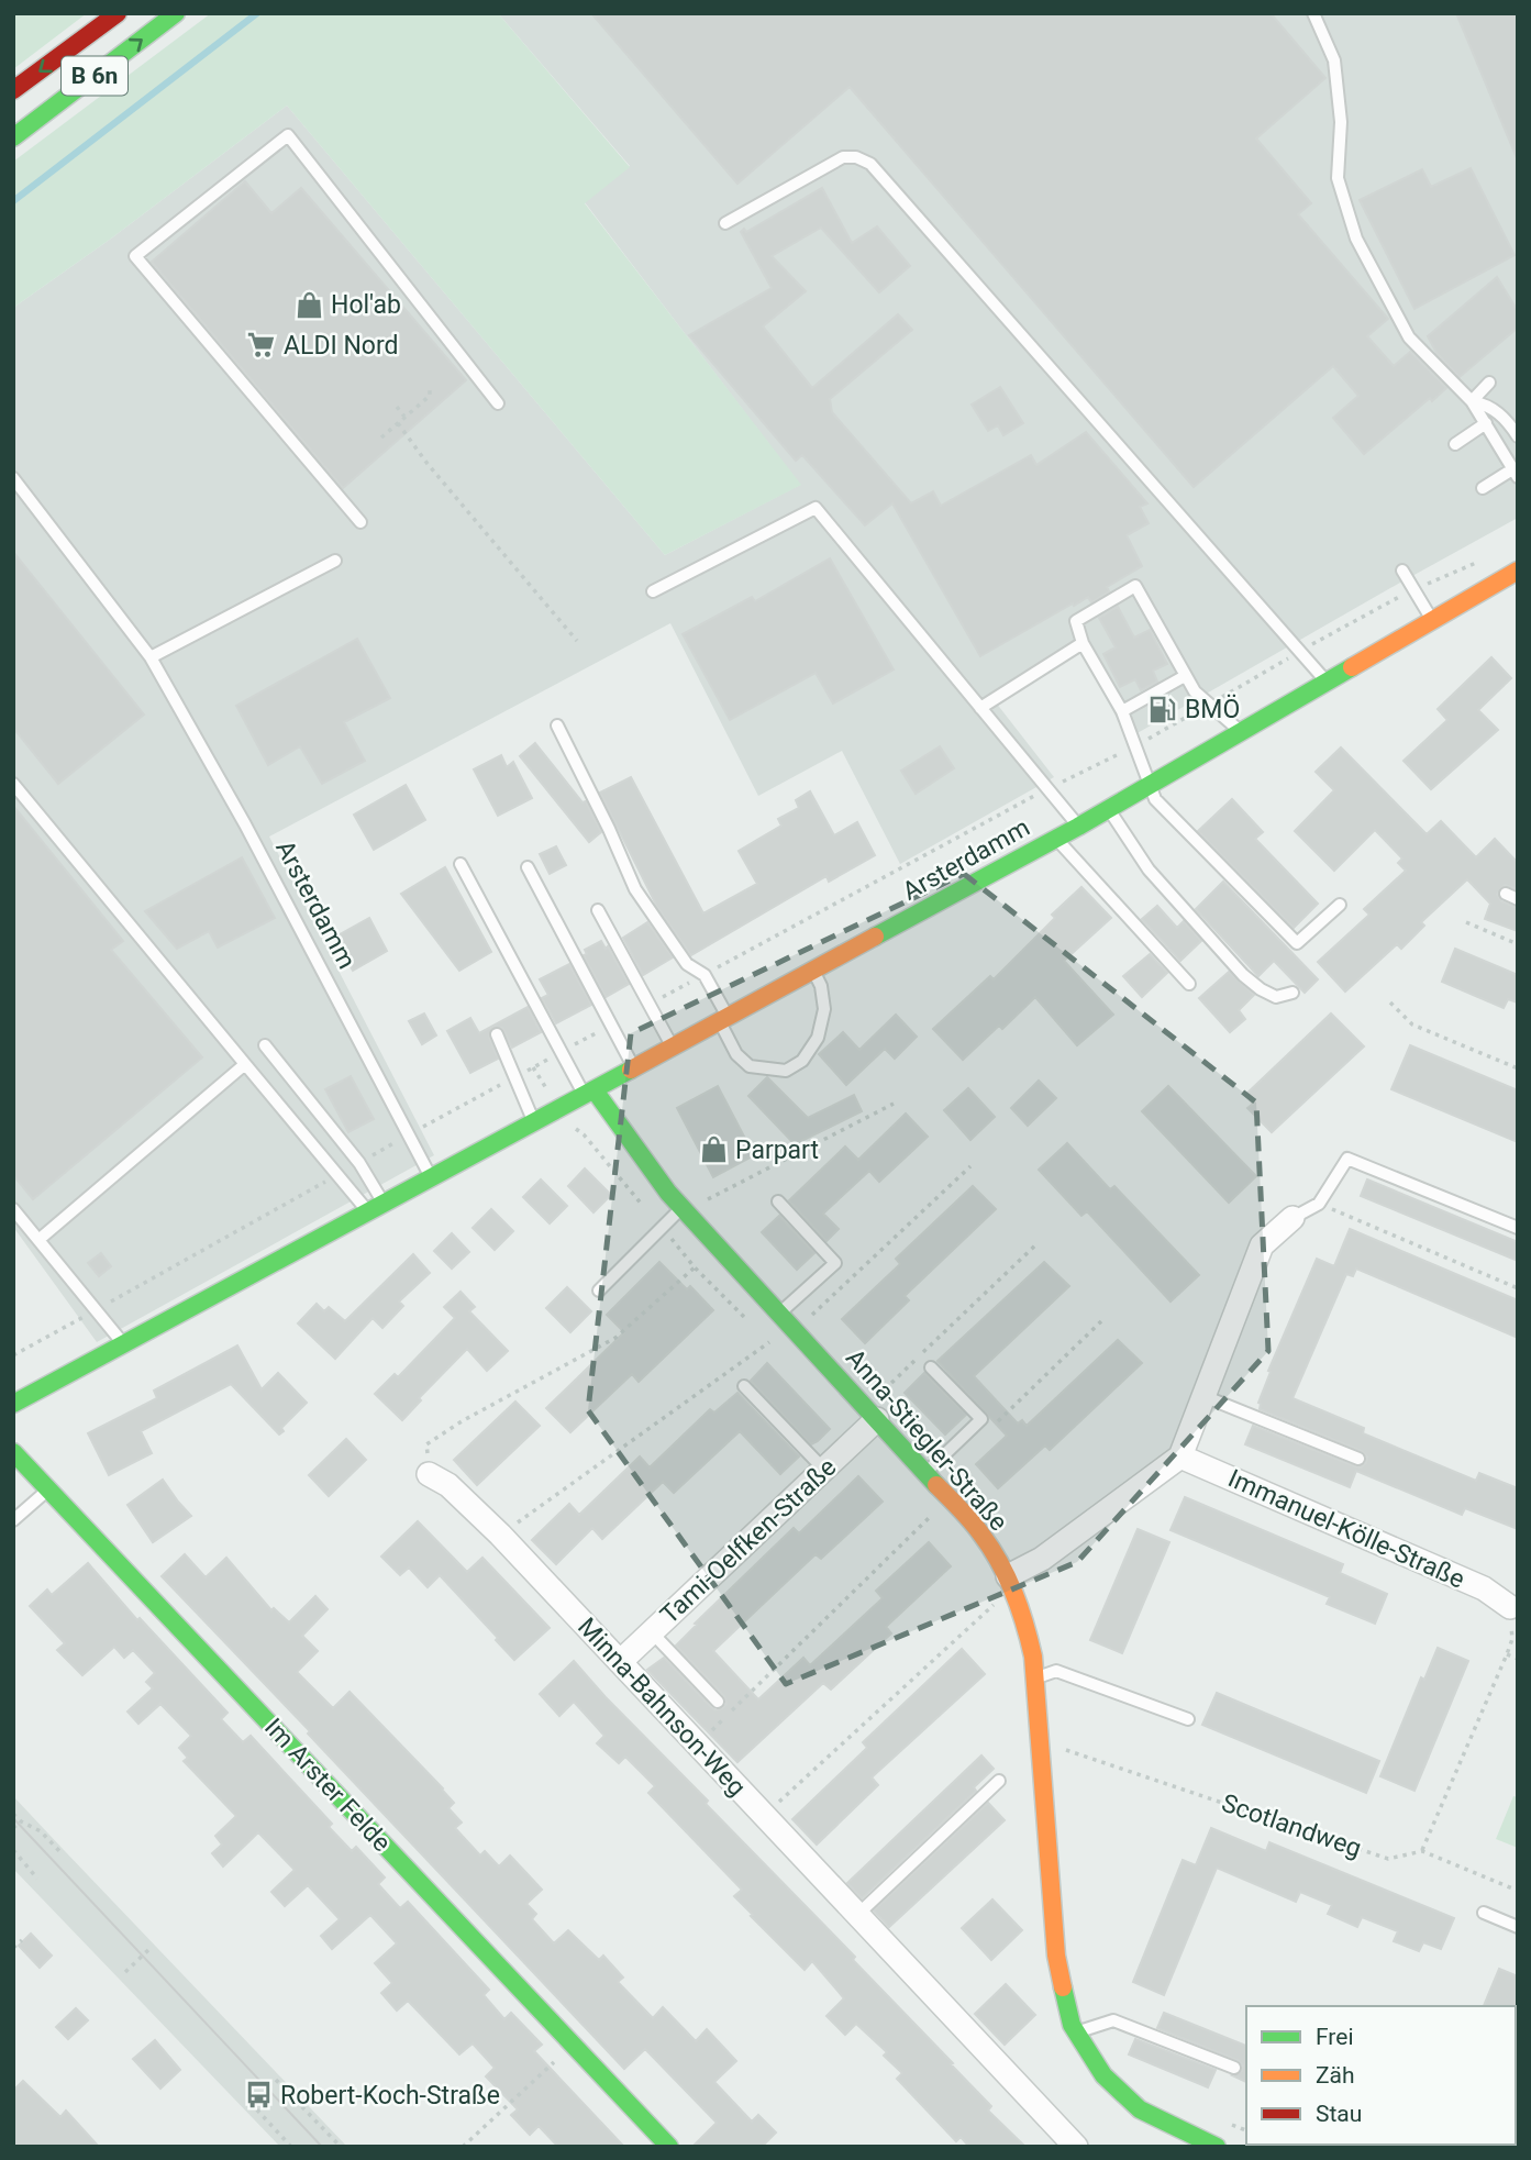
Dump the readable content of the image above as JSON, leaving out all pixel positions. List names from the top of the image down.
{
  "streets": {
    "main road": [
      "B 6n",
      "Arsterdamm",
      "Anna-Stiegler-Straße",
      "Im Arster Felde"
    ],
    "street": ["Immanuel-Kölle-Straße", "Tami-Oelfken-Straße", "Minna-Bahnson-Weg"],
    "path": ["Scotlandweg"]
  },
  "crossings": [
    ["Arsterdamm", "Anna-Stiegler-Straße"],
    ["Anna-Stiegler-Straße", "Tami-Oelfken-Straße"],
    ["Tami-Oelfken-Straße", "Minna-Bahnson-Weg"]
  ],
  "places": {
    "shop": ["Hol'ab", "Parpart"],
    "supermarket": ["ALDI Nord"],
    "fuel station": ["BMÖ"],
    "bus stop": ["Robert-Koch-Straße"]
  },
  "legend": ["Frei", "Zäh", "Stau"]
}
